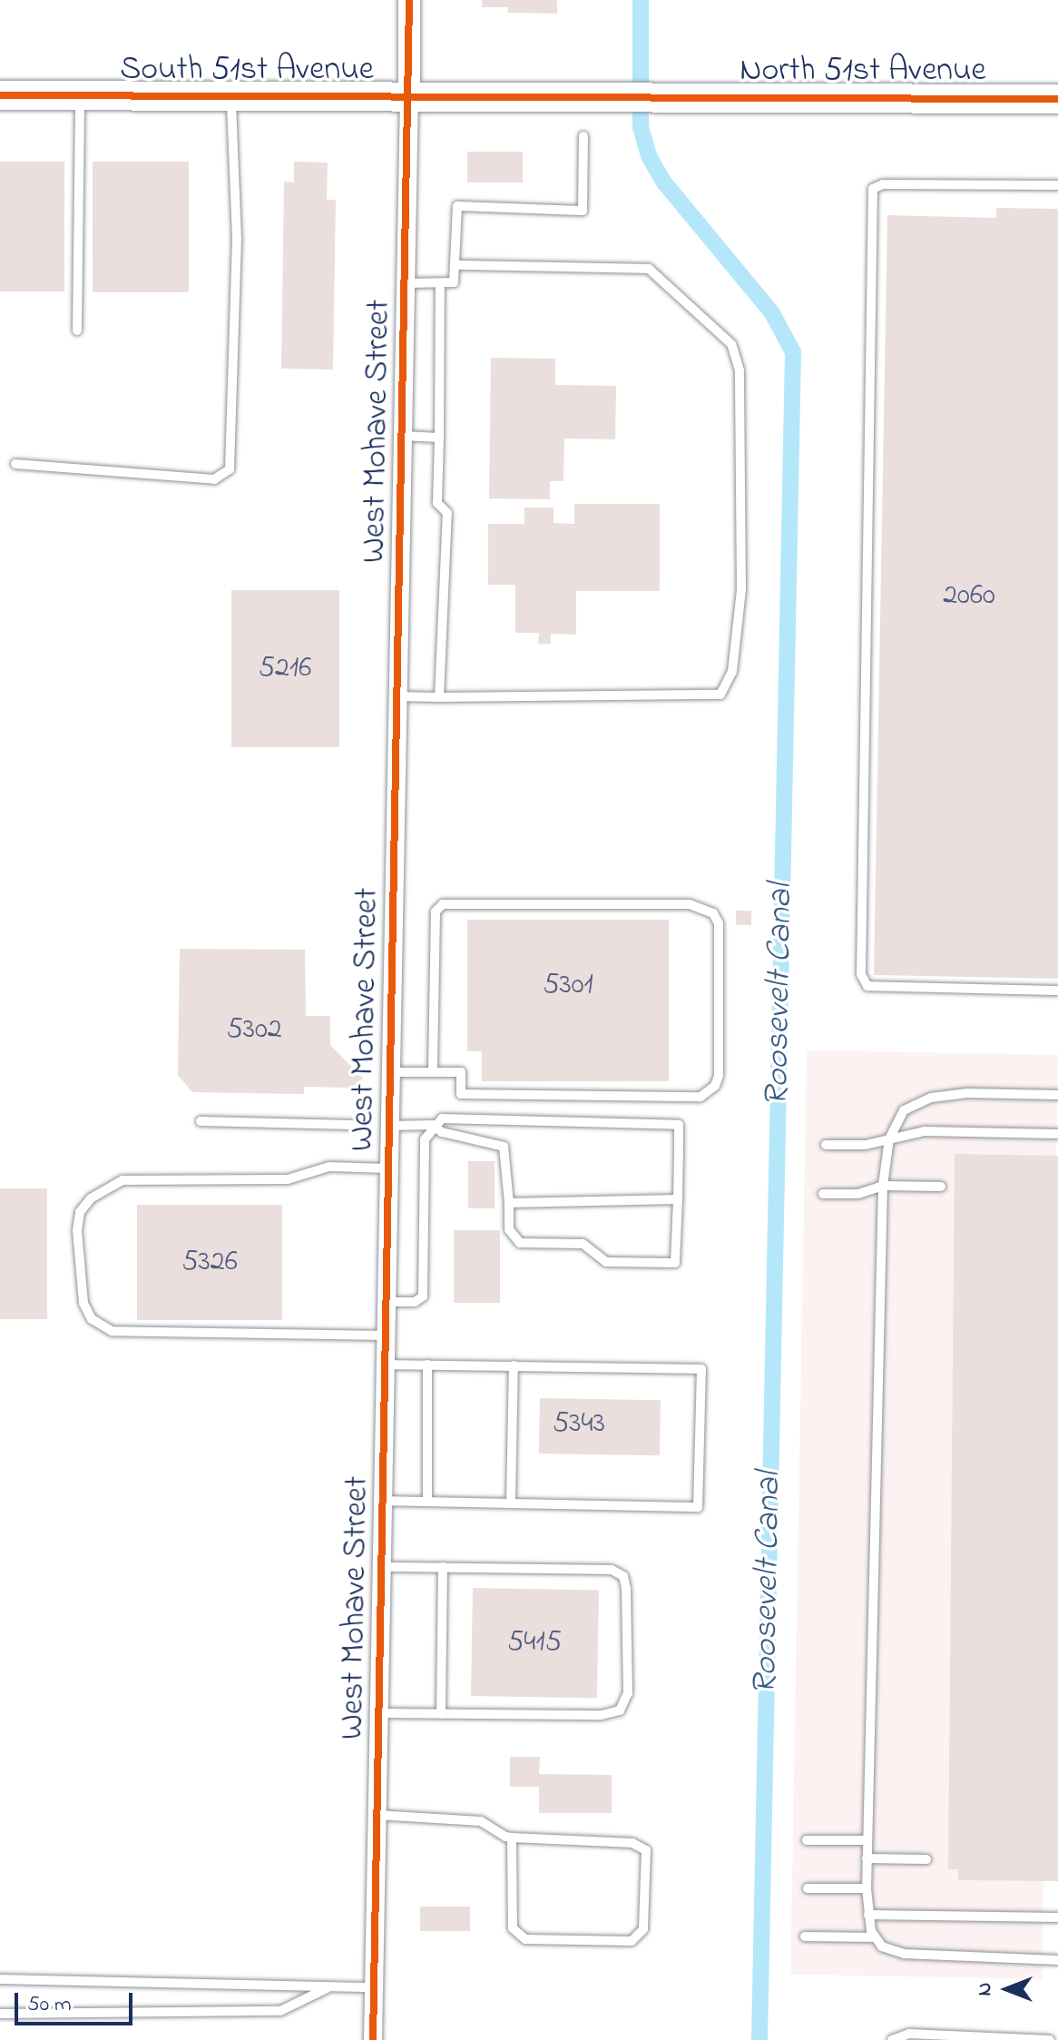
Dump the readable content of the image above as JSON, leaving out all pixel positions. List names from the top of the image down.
{
  "streets": {
    "main road": ["South 51st Avenue", "North 51st Avenue"],
    "street": ["West Mohave Street"]
  },
  "crossings": [
    ["South 51st Avenue", "North 51st Avenue"],
    ["South 51st Avenue", "West Mohave Street"]
  ],
  "water": ["Roosevelt Canal"],
  "house_numbers": [
    "2060",
    "5216",
    "5301",
    "5302",
    "5326",
    "5343",
    "5415"
  ],
  "scale_bar": "50 m",
  "north": "left"
}
